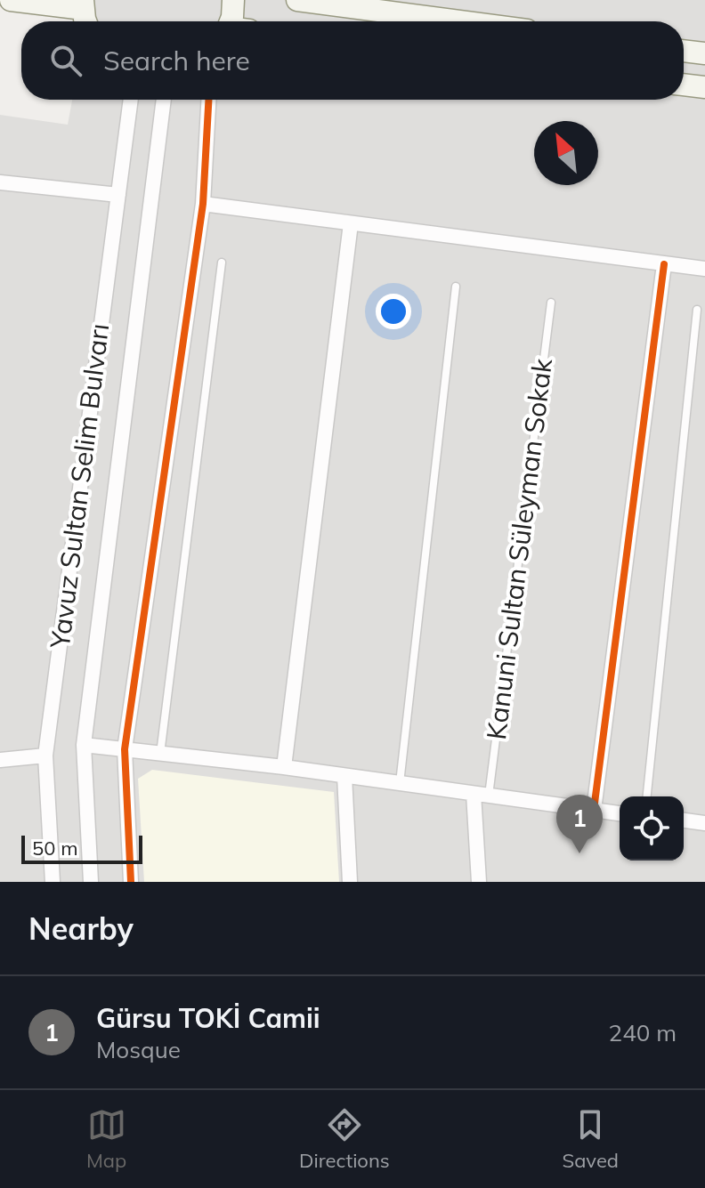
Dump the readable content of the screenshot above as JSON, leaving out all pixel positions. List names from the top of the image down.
{
  "streets": {
    "street": ["Yavuz Sultan Selim Bulvarı"],
    "lane": ["Kanuni Sultan Süleyman Sokak"]
  },
  "scale_bar": "50 m",
  "north": "top left",
  "page": {
    "search": "Search here",
    "pins": "1",
    "scale": "50 m",
    "heading": "Nearby",
    "list": [
      {
        "mark": "1",
        "name": "Gürsu TOKİ Camii",
        "note": "Mosque",
        "value": "240 m"
      }
    ],
    "nav": ["Map", "Directions", "Saved"]
  }
}
